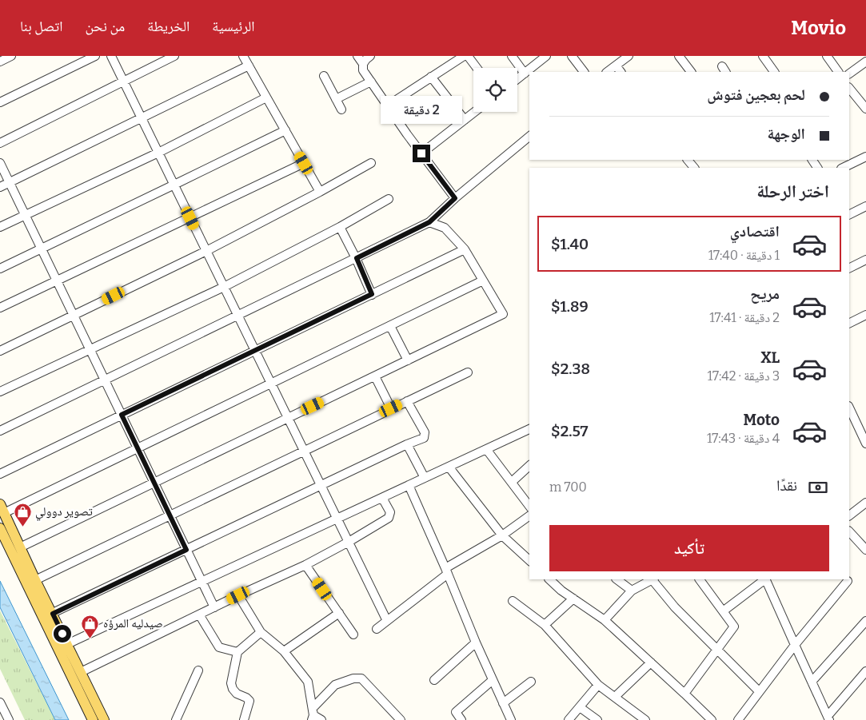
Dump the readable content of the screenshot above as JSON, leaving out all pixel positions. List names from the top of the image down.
{
  "places": {
    "shop": ["تصوير دوولي", "صيدليه المرؤه"]
  },
  "page": {
    "header": "Movio",
    "nav": [
      "الرئيسية",
      "الخريطة",
      "من نحن",
      "اتصل بنا"
    ],
    "banner": ["لحم بعجين فتوش", "الوجهة"],
    "bubble": "2 دقيقة",
    "heading": "اختر الرحلة",
    "list": [
      {
        "name": "اقتصادي",
        "note": "1 دقيقة · 17:40",
        "value": "$1.40"
      },
      {
        "name": "مريح",
        "note": "2 دقيقة · 17:41",
        "value": "$1.89"
      },
      {
        "name": "XL",
        "note": "3 دقيقة · 17:42",
        "value": "$2.38"
      },
      {
        "name": "Moto",
        "note": "4 دقيقة · 17:43",
        "value": "$2.57"
      }
    ],
    "pay": ["نقدًا", "700 m"],
    "buttons": "تأكيد"
  }
}
